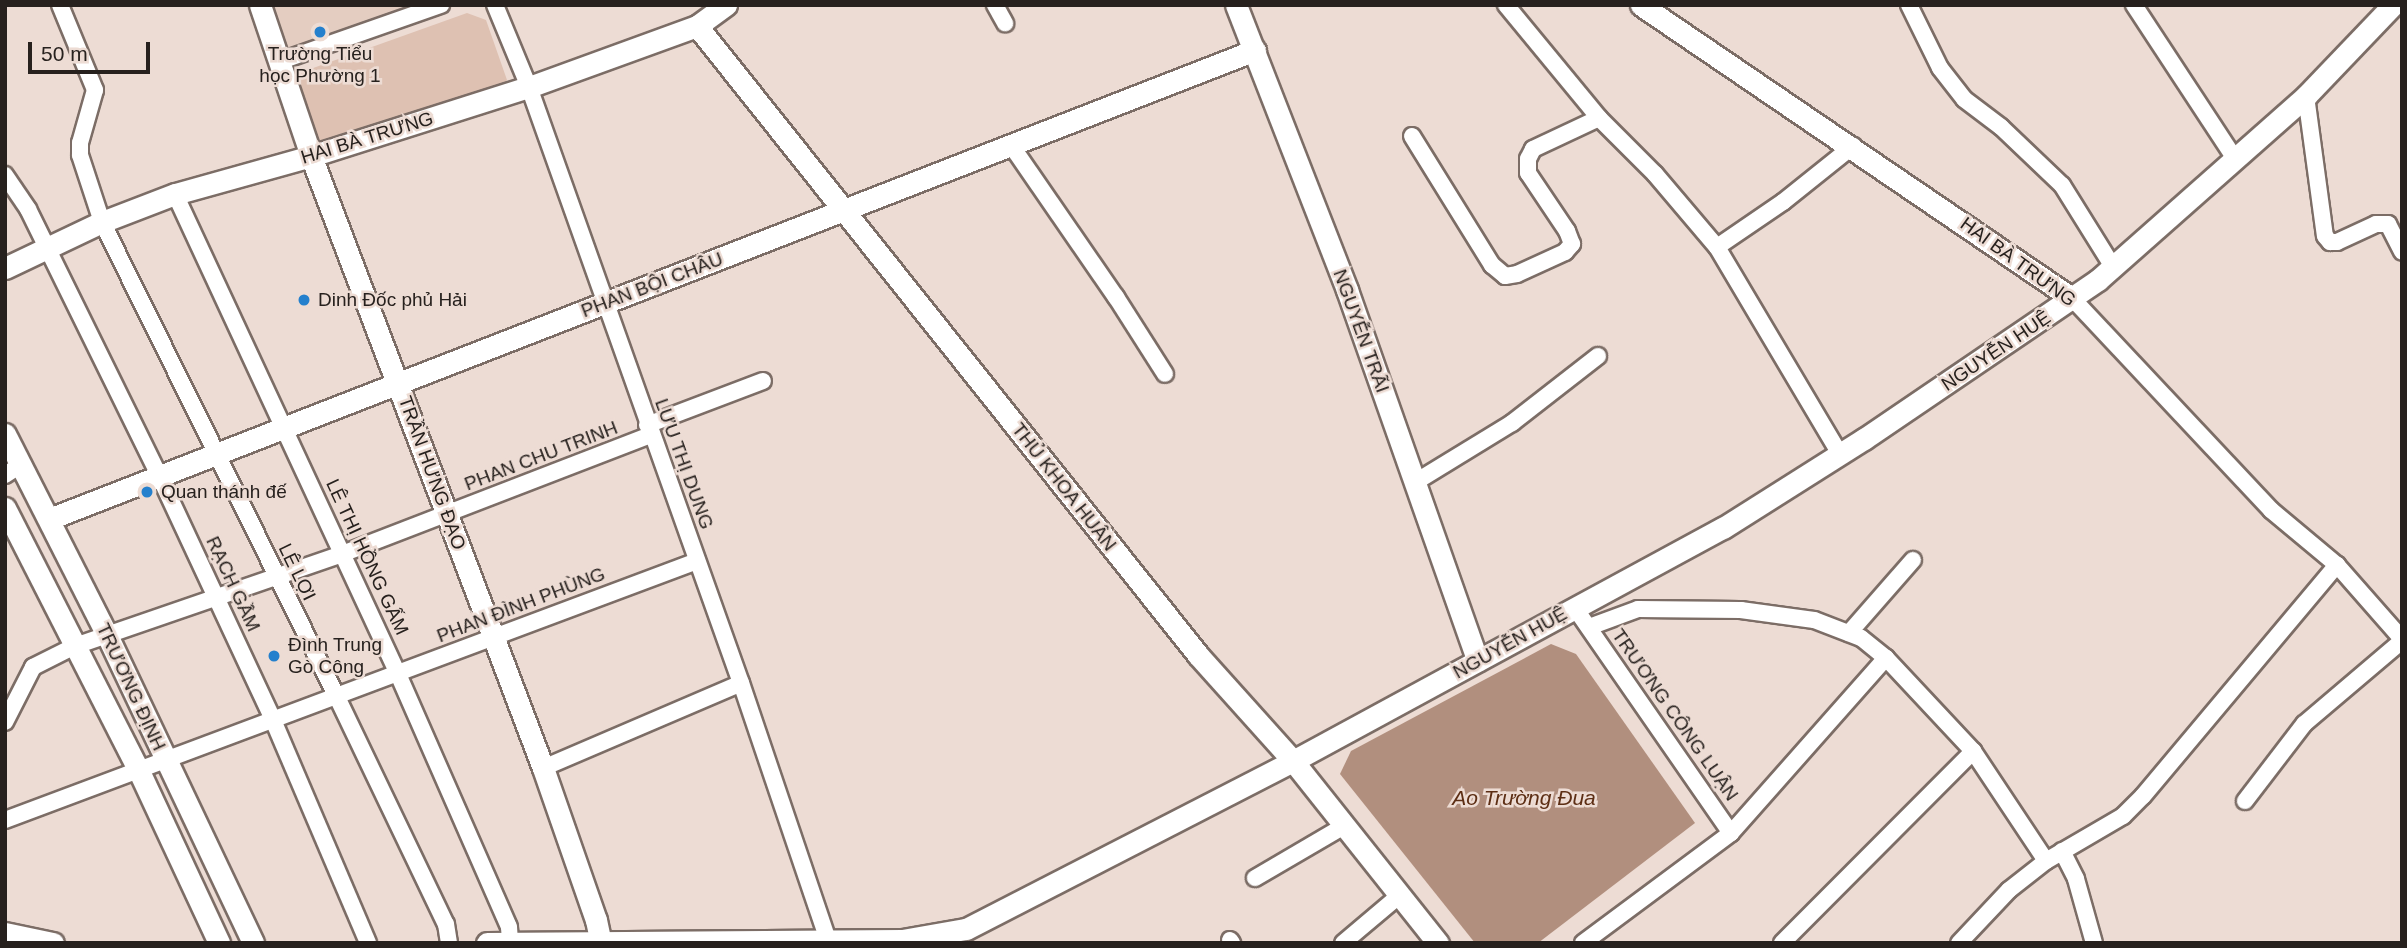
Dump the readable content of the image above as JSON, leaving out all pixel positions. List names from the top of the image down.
{
  "streets": {
    "street": [
      "HAI BÀ TRƯNG",
      "PHAN BỘI CHÂU",
      "NGUYỄN TRÃI",
      "NGUYỄN HUỆ",
      "PHAN CHU TRINH",
      "LƯU THỊ DUNG",
      "TRẦN HƯNG ĐẠO",
      "THỦ KHOA HUÂN",
      "LÊ THỊ HỒNG GẤM",
      "LÊ LỢI",
      "RẠCH GẦM",
      "PHAN ĐÌNH PHÙNG",
      "TRƯƠNG ĐỊNH",
      "TRƯƠNG CÔNG LUẬN"
    ]
  },
  "crossings": [
    ["HAI BÀ TRƯNG", "NGUYỄN HUỆ"],
    ["HAI BÀ TRƯNG", "LƯU THỊ DUNG"],
    ["HAI BÀ TRƯNG", "TRẦN HƯNG ĐẠO"],
    ["HAI BÀ TRƯNG", "THỦ KHOA HUÂN"],
    ["HAI BÀ TRƯNG", "LÊ THỊ HỒNG GẤM"],
    ["HAI BÀ TRƯNG", "LÊ LỢI"],
    ["HAI BÀ TRƯNG", "RẠCH GẦM"],
    ["PHAN BỘI CHÂU", "NGUYỄN TRÃI"],
    ["PHAN BỘI CHÂU", "LƯU THỊ DUNG"],
    ["PHAN BỘI CHÂU", "TRẦN HƯNG ĐẠO"],
    ["PHAN BỘI CHÂU", "THỦ KHOA HUÂN"],
    ["PHAN BỘI CHÂU", "LÊ THỊ HỒNG GẤM"],
    ["PHAN BỘI CHÂU", "LÊ LỢI"],
    ["PHAN BỘI CHÂU", "RẠCH GẦM"],
    ["PHAN BỘI CHÂU", "TRƯƠNG ĐỊNH"],
    ["NGUYỄN TRÃI", "NGUYỄN HUỆ"],
    ["NGUYỄN HUỆ", "LƯU THỊ DUNG"],
    ["NGUYỄN HUỆ", "TRẦN HƯNG ĐẠO"],
    ["NGUYỄN HUỆ", "THỦ KHOA HUÂN"],
    ["NGUYỄN HUỆ", "LÊ THỊ HỒNG GẤM"],
    ["NGUYỄN HUỆ", "TRƯƠNG CÔNG LUẬN"],
    ["PHAN CHU TRINH", "LƯU THỊ DUNG"],
    ["PHAN CHU TRINH", "TRẦN HƯNG ĐẠO"],
    ["PHAN CHU TRINH", "LÊ THỊ HỒNG GẤM"],
    ["PHAN CHU TRINH", "LÊ LỢI"],
    ["PHAN CHU TRINH", "RẠCH GẦM"],
    ["PHAN CHU TRINH", "TRƯƠNG ĐỊNH"],
    ["LƯU THỊ DUNG", "PHAN ĐÌNH PHÙNG"],
    ["TRẦN HƯNG ĐẠO", "PHAN ĐÌNH PHÙNG"],
    ["LÊ THỊ HỒNG GẤM", "PHAN ĐÌNH PHÙNG"],
    ["LÊ LỢI", "PHAN ĐÌNH PHÙNG"],
    ["RẠCH GẦM", "PHAN ĐÌNH PHÙNG"],
    ["PHAN ĐÌNH PHÙNG", "TRƯƠNG ĐỊNH"]
  ],
  "water": ["Ao Trường Đua"],
  "places": [
    "Trường Tiểu học Phường 1",
    "Dinh Đốc phủ Hải",
    "Quan thánh đế",
    "Đình Trung Gò Công"
  ],
  "scale_bar": "50 m"
}
